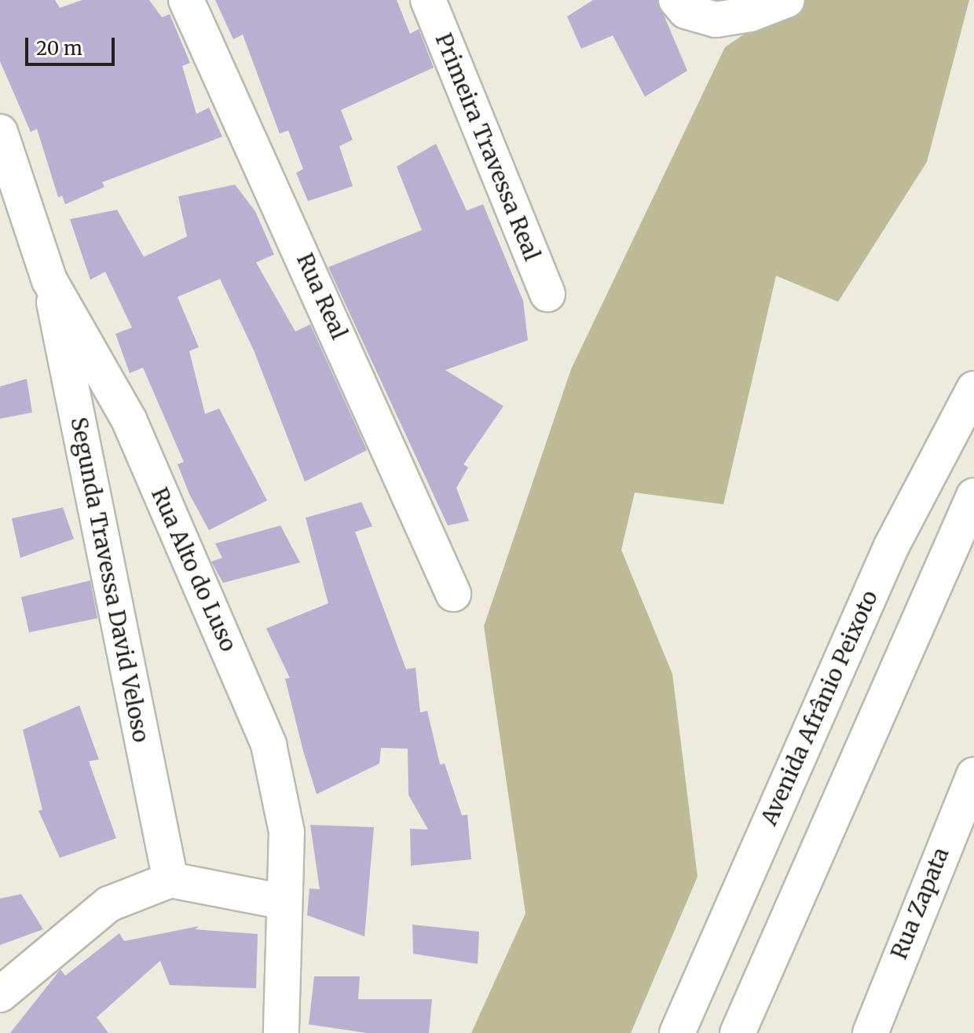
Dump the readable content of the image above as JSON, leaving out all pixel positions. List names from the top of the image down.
{
  "streets": {
    "street": [
      "Primeira Travessa Real",
      "Rua Real",
      "Rua Alto do Luso",
      "Segunda Travessa David Veloso",
      "Avenida Afrânio Peixoto",
      "Rua Zapata"
    ]
  },
  "crossings": [
    ["Rua Alto do Luso", "Segunda Travessa David Veloso"]
  ],
  "scale_bar": "20 m"
}
